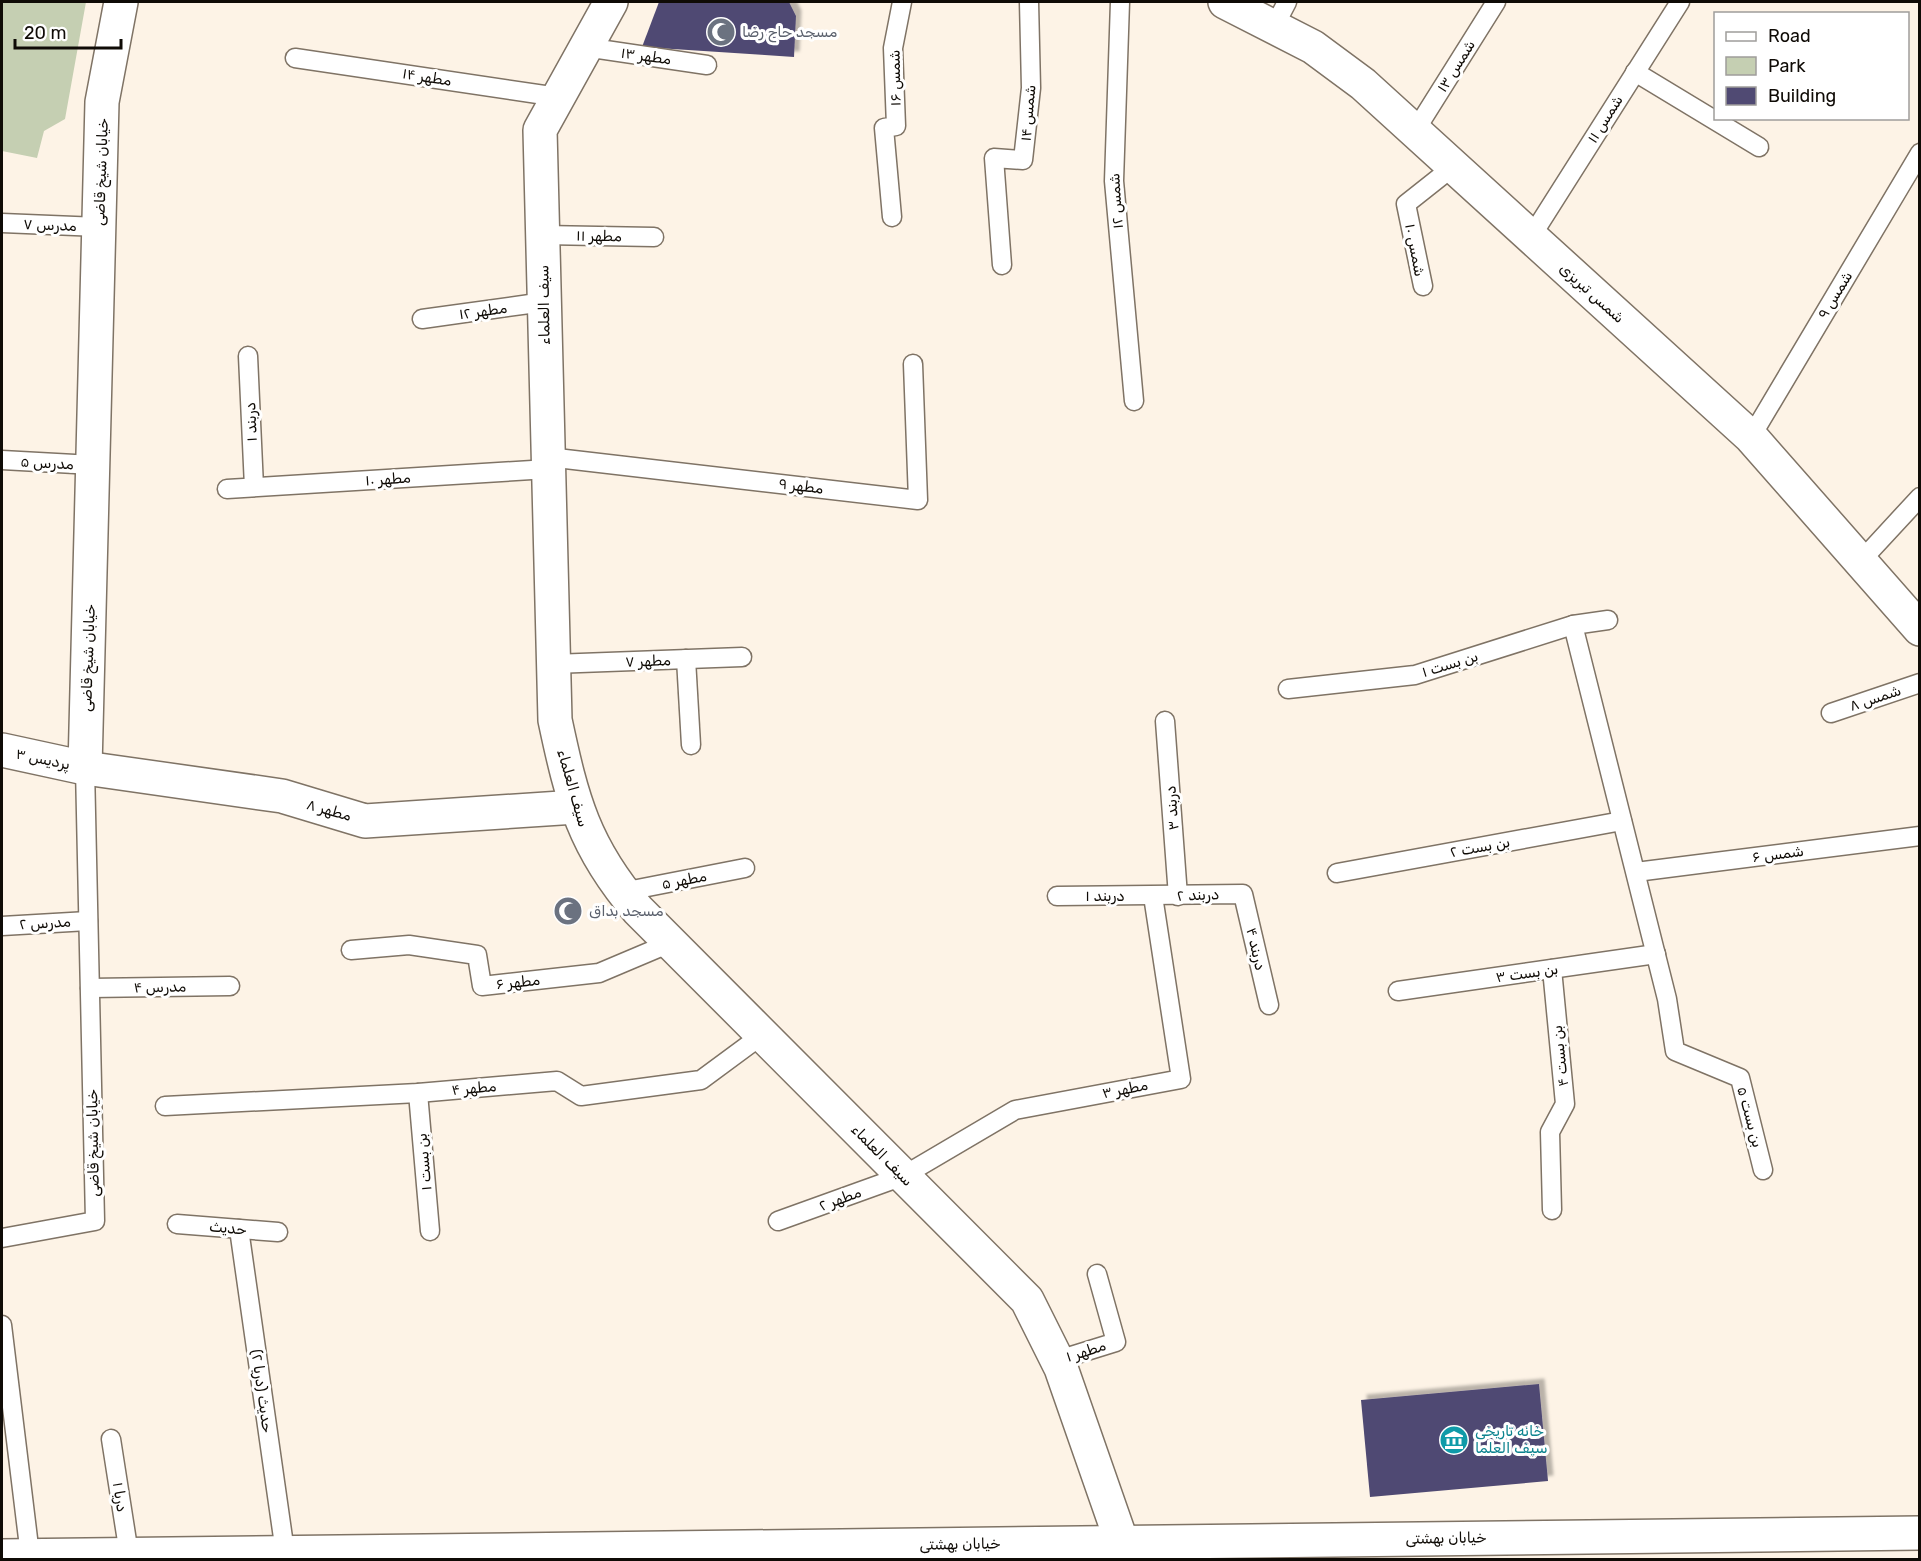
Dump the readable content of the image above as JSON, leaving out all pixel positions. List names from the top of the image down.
{
  "streets": {
    "street": [
      "خیابان شیخ قاضی",
      "شمس تبریزی",
      "سیف العلماء",
      "پردیس ۳",
      "مطهر ۸",
      "خیابان بهشتی"
    ],
    "lane": [
      "مطهر ۱۳",
      "شمس ۱۳",
      "مطهر ۱۴",
      "شمس ۱۶",
      "شمس ۱۴",
      "شمس ۱۱",
      "شمس ۱۲",
      "مدرس ۷",
      "مطهر ۱۱",
      "شمس ۱۰",
      "شمس ۹",
      "مطهر ۱۲",
      "دربند ۱",
      "مدرس ۵",
      "مطهر ۱۰",
      "مطهر ۹",
      "مطهر ۷",
      "بن بست ۱",
      "شمس ۸",
      "دربند ۳",
      "بن بست ۲",
      "شمس ۶",
      "مطهر ۵",
      "دربند ۲",
      "مدرس ۲",
      "دربند ۴",
      "بن بست ۳",
      "مطهر ۶",
      "مدرس ۴",
      "بن بست ۴",
      "مطهر ۴",
      "مطهر ۳",
      "بن بست ۵",
      "مطهر ۲",
      "حدیث",
      "مطهر ۱",
      "حدیث (دریا ۲)",
      "دریا ۱"
    ]
  },
  "crossings": [
    ["مطهر ۱۳", "سیف العلماء"],
    ["شمس ۱۳", "شمس تبریزی"],
    ["مطهر ۱۴", "سیف العلماء"],
    ["شمس ۱۱", "شمس تبریزی"],
    ["خیابان شیخ قاضی", "مدرس ۷"],
    ["خیابان شیخ قاضی", "مدرس ۵"],
    ["خیابان شیخ قاضی", "پردیس ۳"],
    ["خیابان شیخ قاضی", "مطهر ۸"],
    ["خیابان شیخ قاضی", "مدرس ۲"],
    ["خیابان شیخ قاضی", "مدرس ۴"],
    ["مطهر ۱۱", "سیف العلماء"],
    ["شمس ۱۰", "شمس تبریزی"],
    ["شمس تبریزی", "شمس ۹"],
    ["سیف العلماء", "مطهر ۱۲"],
    ["سیف العلماء", "مطهر ۱۰"],
    ["سیف العلماء", "مطهر ۹"],
    ["سیف العلماء", "مطهر ۷"],
    ["سیف العلماء", "مطهر ۸"],
    ["سیف العلماء", "مطهر ۵"],
    ["سیف العلماء", "مطهر ۶"],
    ["سیف العلماء", "مطهر ۴"],
    ["سیف العلماء", "مطهر ۳"],
    ["سیف العلماء", "مطهر ۲"],
    ["سیف العلماء", "مطهر ۱"],
    ["سیف العلماء", "خیابان بهشتی"],
    ["دربند ۱", "مطهر ۱۰"],
    ["دربند ۱", "دربند ۲"],
    ["دربند ۱", "مطهر ۳"],
    ["مطهر ۱۰", "مطهر ۹"],
    ["بن بست ۱", "مطهر ۴"],
    ["پردیس ۳", "مطهر ۸"],
    ["دربند ۳", "دربند ۲"],
    ["دربند ۲", "دربند ۴"],
    ["دربند ۲", "مطهر ۳"],
    ["بن بست ۳", "بن بست ۴"],
    ["بن بست ۳", "بن بست ۵"],
    ["مطهر ۳", "مطهر ۲"],
    ["حدیث", "حدیث (دریا ۲)"],
    ["حدیث (دریا ۲)", "خیابان بهشتی"],
    ["دریا ۱", "خیابان بهشتی"]
  ],
  "places": {
    "mosque": ["مسجد حاج رضا", "مسجد بداق"],
    "museum": ["خانه تاریخی سیف العلما"]
  },
  "legend": ["Road", "Park", "Building"],
  "scale_bar": "20 m"
}
